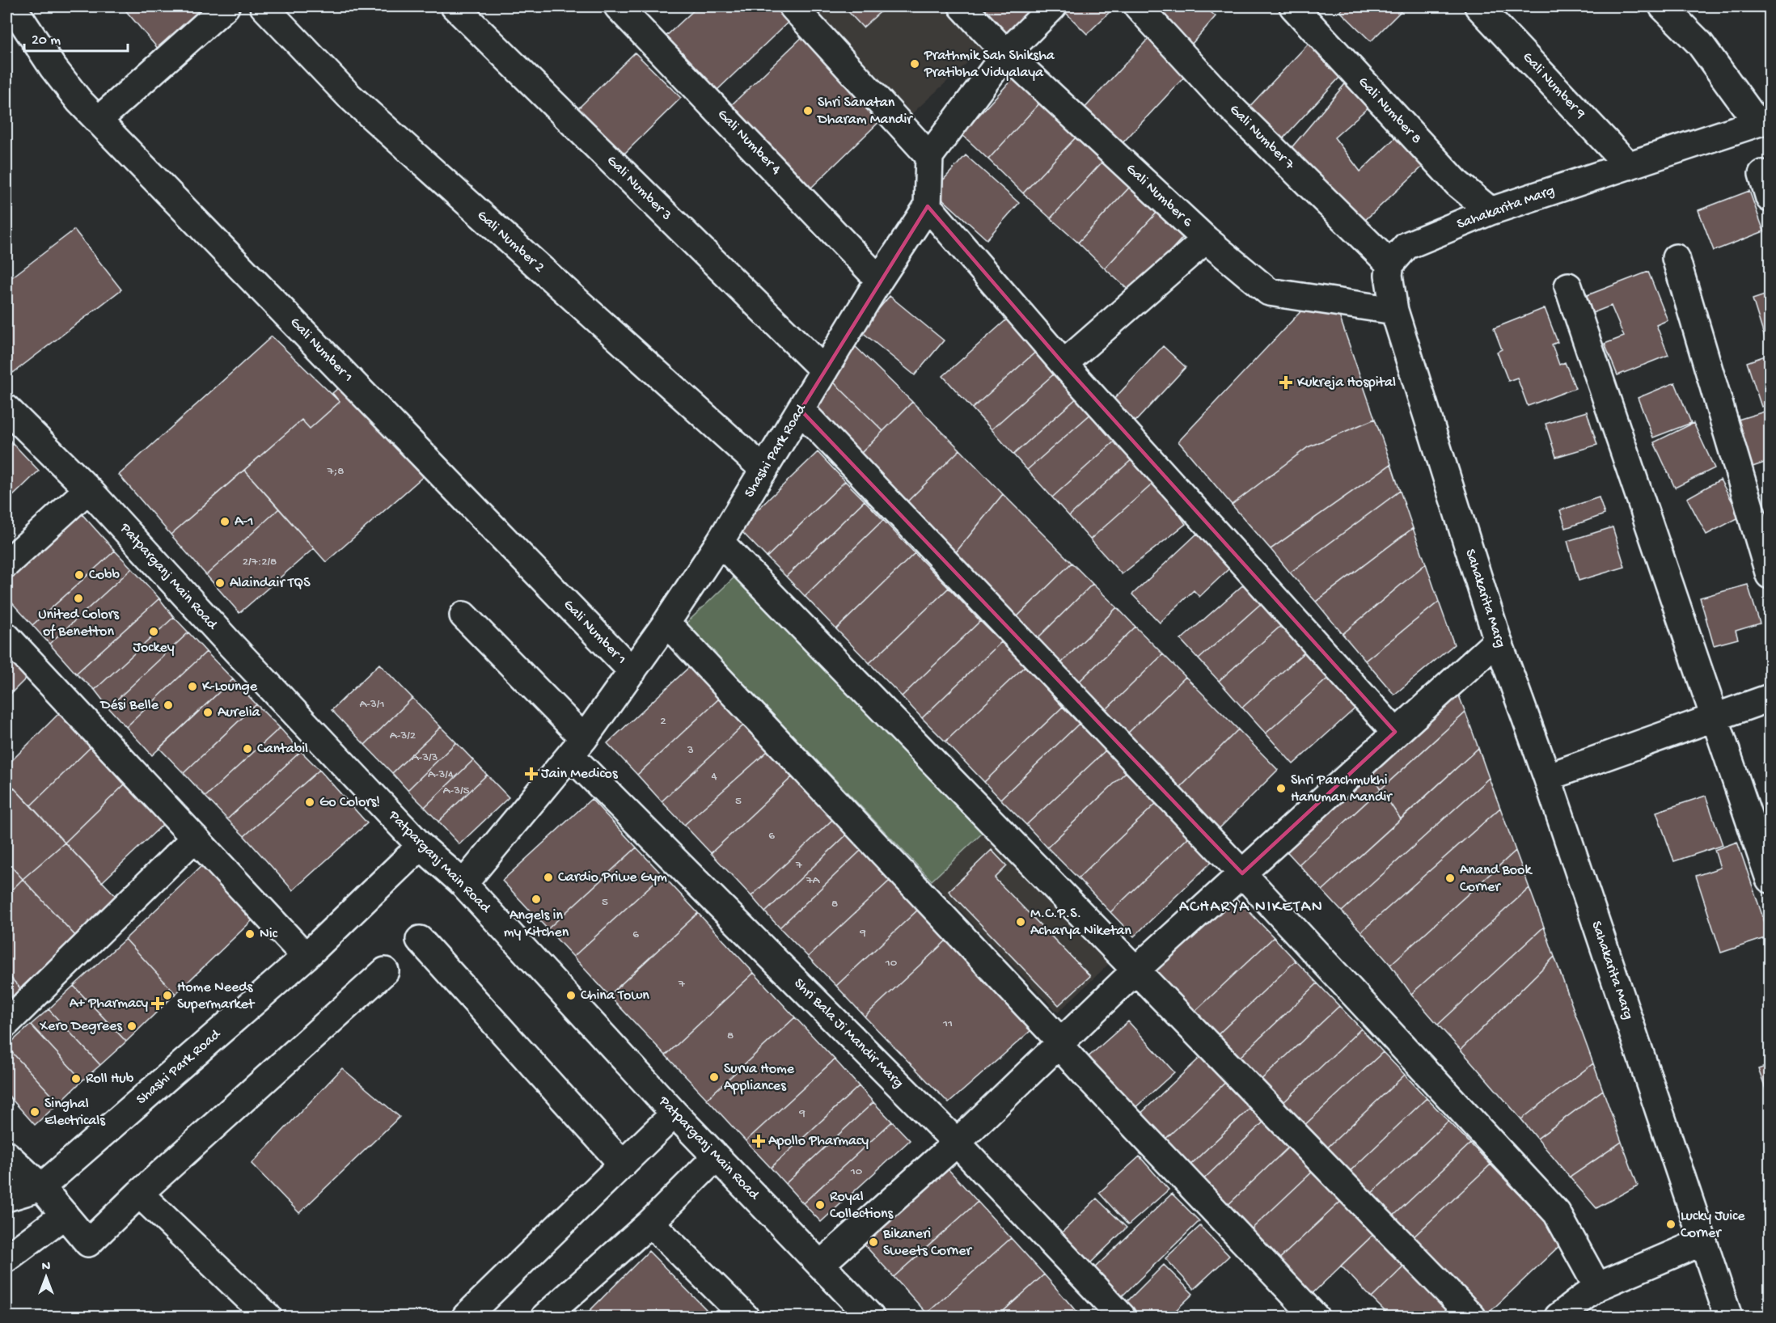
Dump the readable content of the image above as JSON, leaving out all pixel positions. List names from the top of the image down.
{
  "streets": {
    "street": [
      "Gali Number 9",
      "Gali Number 8",
      "Gali Number 7",
      "Gali Number 4",
      "Gali Number 3",
      "Gali Number 6",
      "Sahakarita Marg",
      "Gali Number 2",
      "Gali Number 1",
      "Shashi Park Road",
      "Patparganj Main Road",
      "Shri Bala Ji Mandir Marg"
    ]
  },
  "crossings": [
    ["Gali Number 9", "Sahakarita Marg"],
    ["Gali Number 8", "Sahakarita Marg"],
    ["Gali Number 7", "Sahakarita Marg"],
    ["Gali Number 4", "Shashi Park Road"],
    ["Gali Number 3", "Shashi Park Road"],
    ["Gali Number 6", "Sahakarita Marg"],
    ["Gali Number 2", "Shashi Park Road"],
    ["Gali Number 1", "Shashi Park Road"],
    ["Shashi Park Road", "Patparganj Main Road"],
    ["Shashi Park Road", "Shri Bala Ji Mandir Marg"]
  ],
  "districts": ["ACHARYA NIKETAN"],
  "places": {
    "other": [
      "Prathmik Sah Shiksha Pratibha Vidyalaya",
      "Shri Sanatan Dharam Mandir",
      "A-1",
      "Cobb",
      "Alaindair TQS",
      "United Colors of Benetton",
      "Jockey",
      "K-Lounge",
      "Dési Belle",
      "Aurelia",
      "Cantabil",
      "Shri Panchmukhi Hanuman Mandir",
      "Go Colors!",
      "Cardio Priwe Gym",
      "Anand Book Corner",
      "Angels in my Kitchen",
      "M.C.P.S. Acharya Niketan",
      "Nic",
      "Home Needs Supermarket",
      "China Town",
      "Xero Degrees",
      "Surva Home Appliances",
      "Roll Hub",
      "Singhal Electricals",
      "Royal Collections",
      "Lucky Juice Corner",
      "Bikaneri Sweets Corner"
    ],
    "health": [
      "Kukreja Hospital",
      "Jain Medicos",
      "A+ Pharmacy",
      "Apollo Pharmacy"
    ]
  },
  "house_numbers": [
    "7;8",
    "2/7:2/8",
    "A-3/1",
    "2",
    "A-3/2",
    "3",
    "A-3/3",
    "A-3/4",
    "4",
    "A-3/5",
    "5",
    "6",
    "7",
    "7A",
    "5",
    "8",
    "9",
    "6",
    "10",
    "7",
    "11",
    "8",
    "9",
    "10"
  ],
  "scale_bar": "20 m",
  "north": "top"
}
